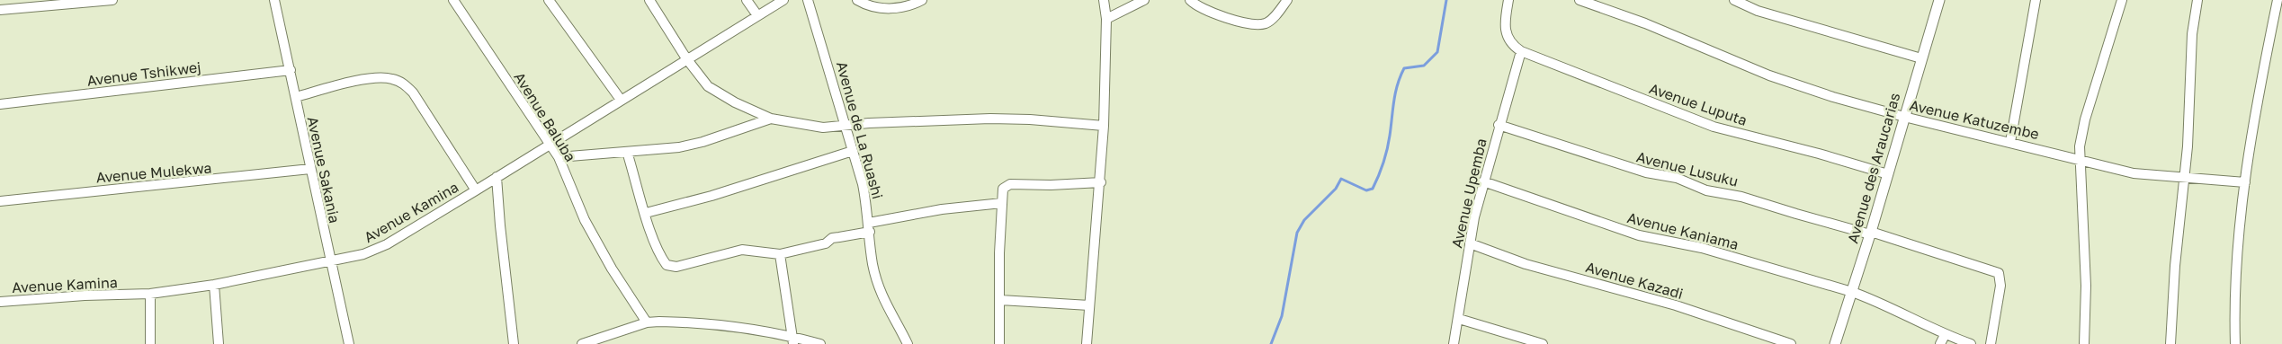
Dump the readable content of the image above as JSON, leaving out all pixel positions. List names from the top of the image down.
{
  "streets": {
    "street": [
      "Avenue Tshikwej",
      "Avenue Luputa",
      "Avenue Baluba",
      "Avenue Katuzembe",
      "Avenue de La Ruashi",
      "Avenue des Araucarias",
      "Avenue Lusuku",
      "Avenue Sakania",
      "Avenue Mulekwa",
      "Avenue Upemba",
      "Avenue Kamina",
      "Avenue Kaniama",
      "Avenue Kazadi"
    ]
  },
  "crossings": [
    ["Avenue Tshikwej", "Avenue Sakania"],
    ["Avenue Luputa", "Avenue des Araucarias"],
    ["Avenue Luputa", "Avenue Upemba"],
    ["Avenue Baluba", "Avenue Kamina"],
    ["Avenue Katuzembe", "Avenue des Araucarias"],
    ["Avenue des Araucarias", "Avenue Lusuku"],
    ["Avenue des Araucarias", "Avenue Kaniama"],
    ["Avenue Lusuku", "Avenue Upemba"],
    ["Avenue Sakania", "Avenue Mulekwa"],
    ["Avenue Sakania", "Avenue Kamina"],
    ["Avenue Upemba", "Avenue Kaniama"],
    ["Avenue Upemba", "Avenue Kazadi"]
  ]
}
